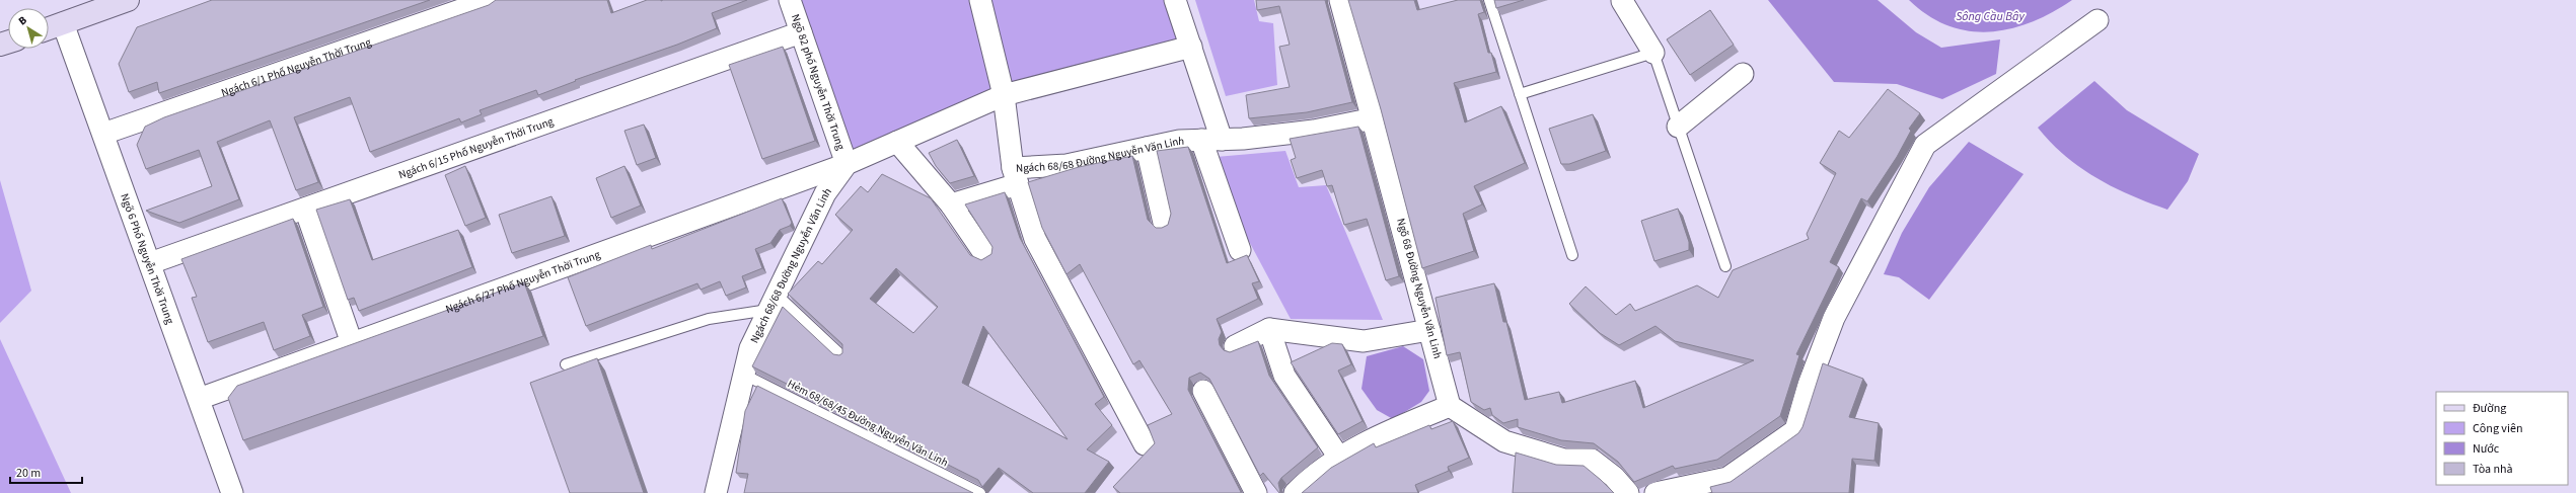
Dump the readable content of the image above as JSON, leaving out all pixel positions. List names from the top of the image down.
{
  "streets": {
    "street": [
      "Ngách 6/1 Phố Nguyễn Thời Trung",
      "Ngõ 82 phố Nguyễn Thời Trung",
      "Ngách 6/15 Phố Nguyễn Thời Trung",
      "Ngách 68/68 Đường Nguyễn Văn Linh",
      "Ngõ 6 Phố Nguyễn Thời Trung",
      "Ngách 6/27 Phố Nguyễn Thời Trung",
      "Ngõ 68 Đường Nguyễn Văn Linh"
    ],
    "lane": ["Hẻm 68/68/45 Đường Nguyễn Văn Linh"]
  },
  "crossings": [
    ["Ngách 6/1 Phố Nguyễn Thời Trung", "Ngõ 6 Phố Nguyễn Thời Trung"],
    ["Ngõ 82 phố Nguyễn Thời Trung", "Ngách 6/15 Phố Nguyễn Thời Trung"],
    ["Ngõ 82 phố Nguyễn Thời Trung", "Ngách 68/68 Đường Nguyễn Văn Linh"],
    ["Ngõ 82 phố Nguyễn Thời Trung", "Ngách 6/27 Phố Nguyễn Thời Trung"],
    ["Ngách 6/15 Phố Nguyễn Thời Trung", "Ngõ 6 Phố Nguyễn Thời Trung"],
    ["Ngách 68/68 Đường Nguyễn Văn Linh", "Ngách 6/27 Phố Nguyễn Thời Trung"],
    ["Ngách 68/68 Đường Nguyễn Văn Linh", "Ngõ 68 Đường Nguyễn Văn Linh"],
    ["Ngách 68/68 Đường Nguyễn Văn Linh", "Hẻm 68/68/45 Đường Nguyễn Văn Linh"],
    ["Ngõ 6 Phố Nguyễn Thời Trung", "Ngách 6/27 Phố Nguyễn Thời Trung"]
  ],
  "water": ["Sông Cầu Bây"],
  "legend": [
    "Đường",
    "Công viên",
    "Nước",
    "Tòa nhà"
  ],
  "scale_bar": "20 m",
  "north": "top left"
}
